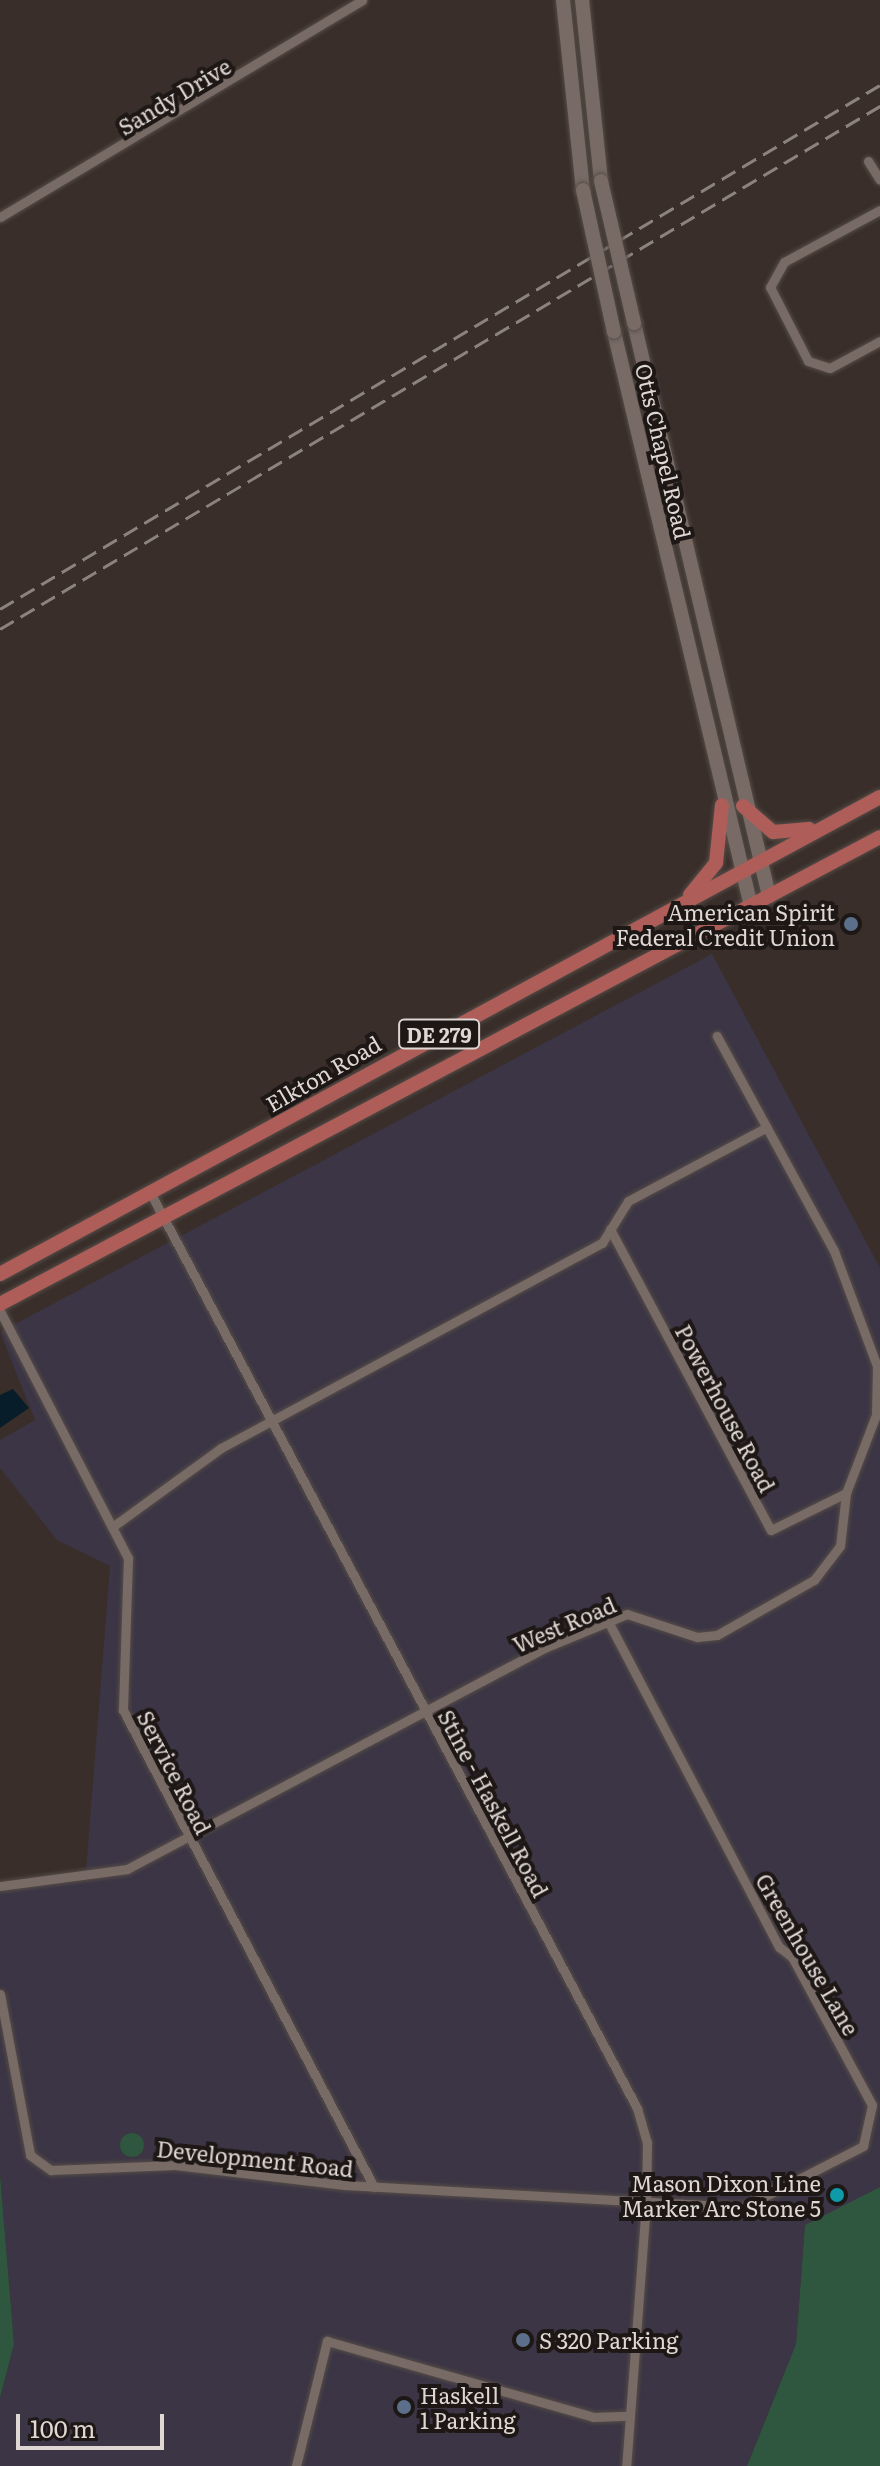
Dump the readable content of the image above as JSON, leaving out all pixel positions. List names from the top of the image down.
{
  "streets": {
    "main road": ["Otts Chapel Road", "DE 279", "Elkton Road"],
    "street": [
      "Sandy Drive",
      "Powerhouse Road",
      "West Road",
      "Service Road",
      "Stine - Haskell Road",
      "Greenhouse Lane",
      "Development Road"
    ]
  },
  "crossings": [
    ["Otts Chapel Road", "DE 279"],
    ["Otts Chapel Road", "Elkton Road"],
    ["DE 279", "Stine - Haskell Road"],
    ["Elkton Road", "Stine - Haskell Road"],
    ["Powerhouse Road", "West Road"],
    ["West Road", "Service Road"],
    ["West Road", "Stine - Haskell Road"],
    ["West Road", "Greenhouse Lane"],
    ["Service Road", "Development Road"],
    ["Stine - Haskell Road", "Greenhouse Lane"],
    ["Stine - Haskell Road", "Development Road"],
    ["Greenhouse Lane", "Development Road"]
  ],
  "places": [
    "American Spirit Federal Credit Union",
    "Mason Dixon Line Marker Arc Stone 5",
    "S 320 Parking",
    "Haskell 1 Parking"
  ],
  "scale_bar": "100 m"
}
